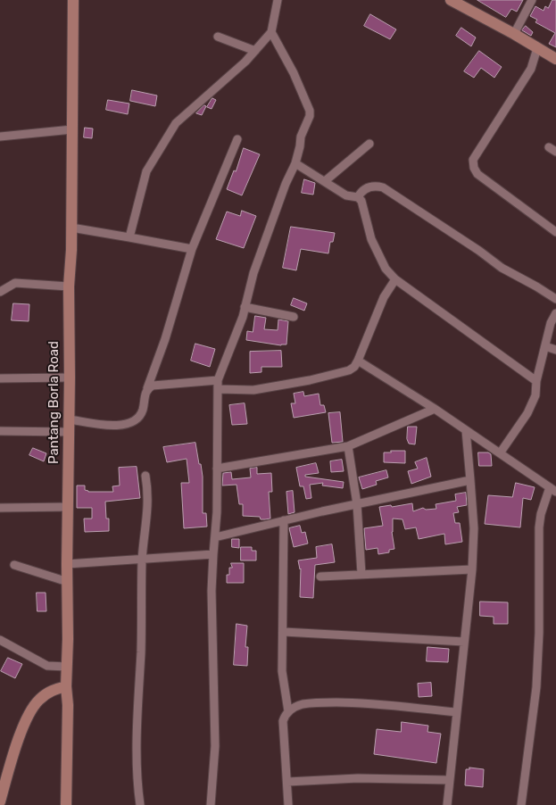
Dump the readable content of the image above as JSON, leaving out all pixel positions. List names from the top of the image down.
{
  "streets": {
    "street": ["Pantang Borla Road"]
  }
}
